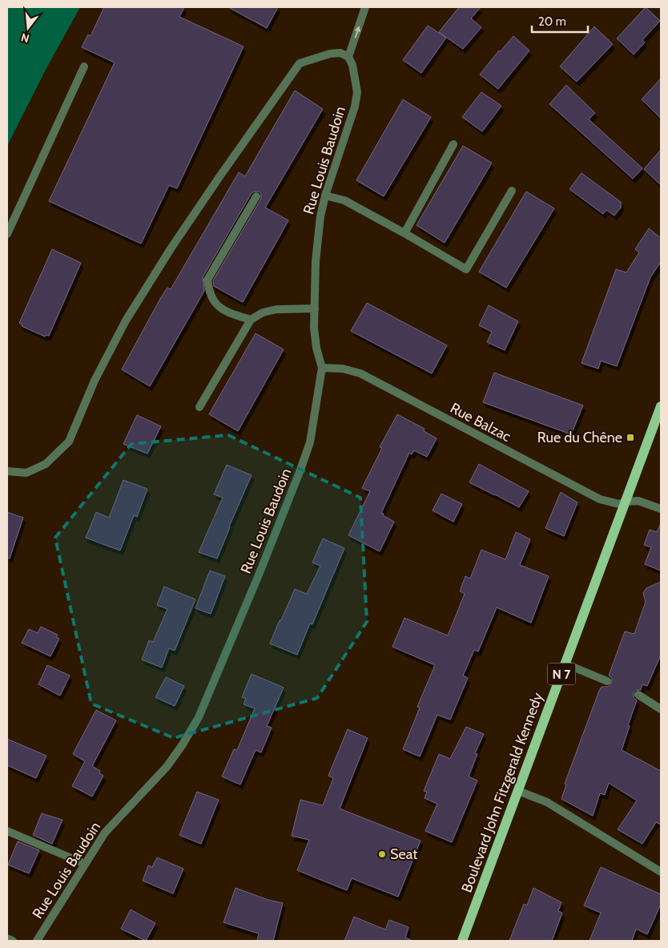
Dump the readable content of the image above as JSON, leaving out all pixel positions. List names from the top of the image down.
{
  "streets": {
    "main road": ["N 7", "Boulevard John Fitzgerald Kennedy"],
    "street": ["Rue Louis Baudoin", "Rue Balzac"]
  },
  "crossings": [
    ["Rue Louis Baudoin", "Rue Balzac"],
    ["Rue Balzac", "Boulevard John Fitzgerald Kennedy"]
  ],
  "places": {
    "transit": ["Rue du Chêne"],
    "other": ["Seat"]
  },
  "scale_bar": "20 m",
  "north": "bottom"
}
